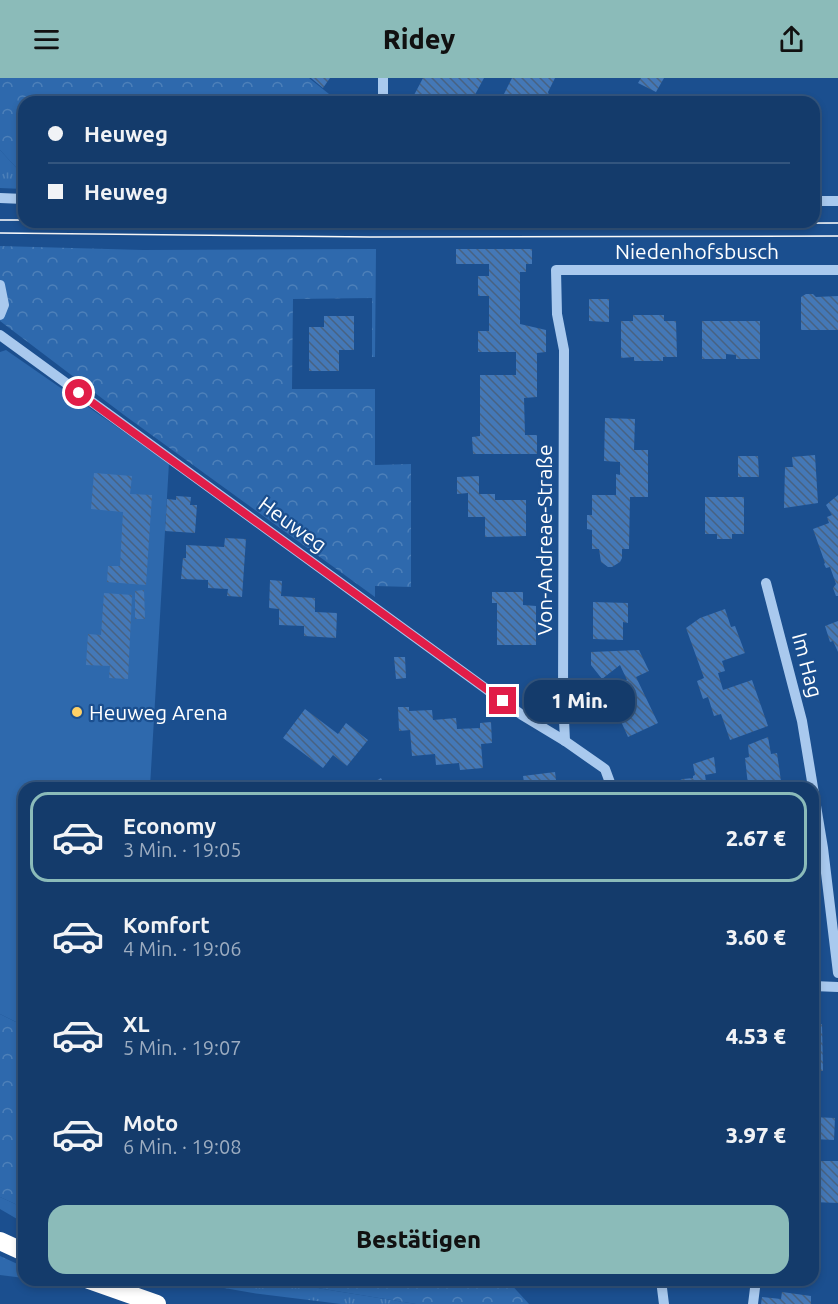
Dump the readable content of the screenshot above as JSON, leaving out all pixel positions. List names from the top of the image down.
{
  "streets": {
    "street": [
      "Niedenhofsbusch",
      "Heuweg",
      "Von-Andreae-Straße",
      "Im Hag"
    ]
  },
  "crossings": [
    ["Niedenhofsbusch", "Von-Andreae-Straße"],
    ["Heuweg", "Von-Andreae-Straße"]
  ],
  "places": ["Heuweg Arena"],
  "page": {
    "header": "Ridey",
    "banner": ["Heuweg", "Heuweg"],
    "bubble": "1 Min.",
    "list": [
      {
        "name": "Economy",
        "note": "3 Min. · 19:05",
        "value": "2.67 €"
      },
      {
        "name": "Komfort",
        "note": "4 Min. · 19:06",
        "value": "3.60 €"
      },
      {
        "name": "XL",
        "note": "5 Min. · 19:07",
        "value": "4.53 €"
      },
      {
        "name": "Moto",
        "note": "6 Min. · 19:08",
        "value": "3.97 €"
      }
    ],
    "buttons": "Bestätigen"
  }
}
